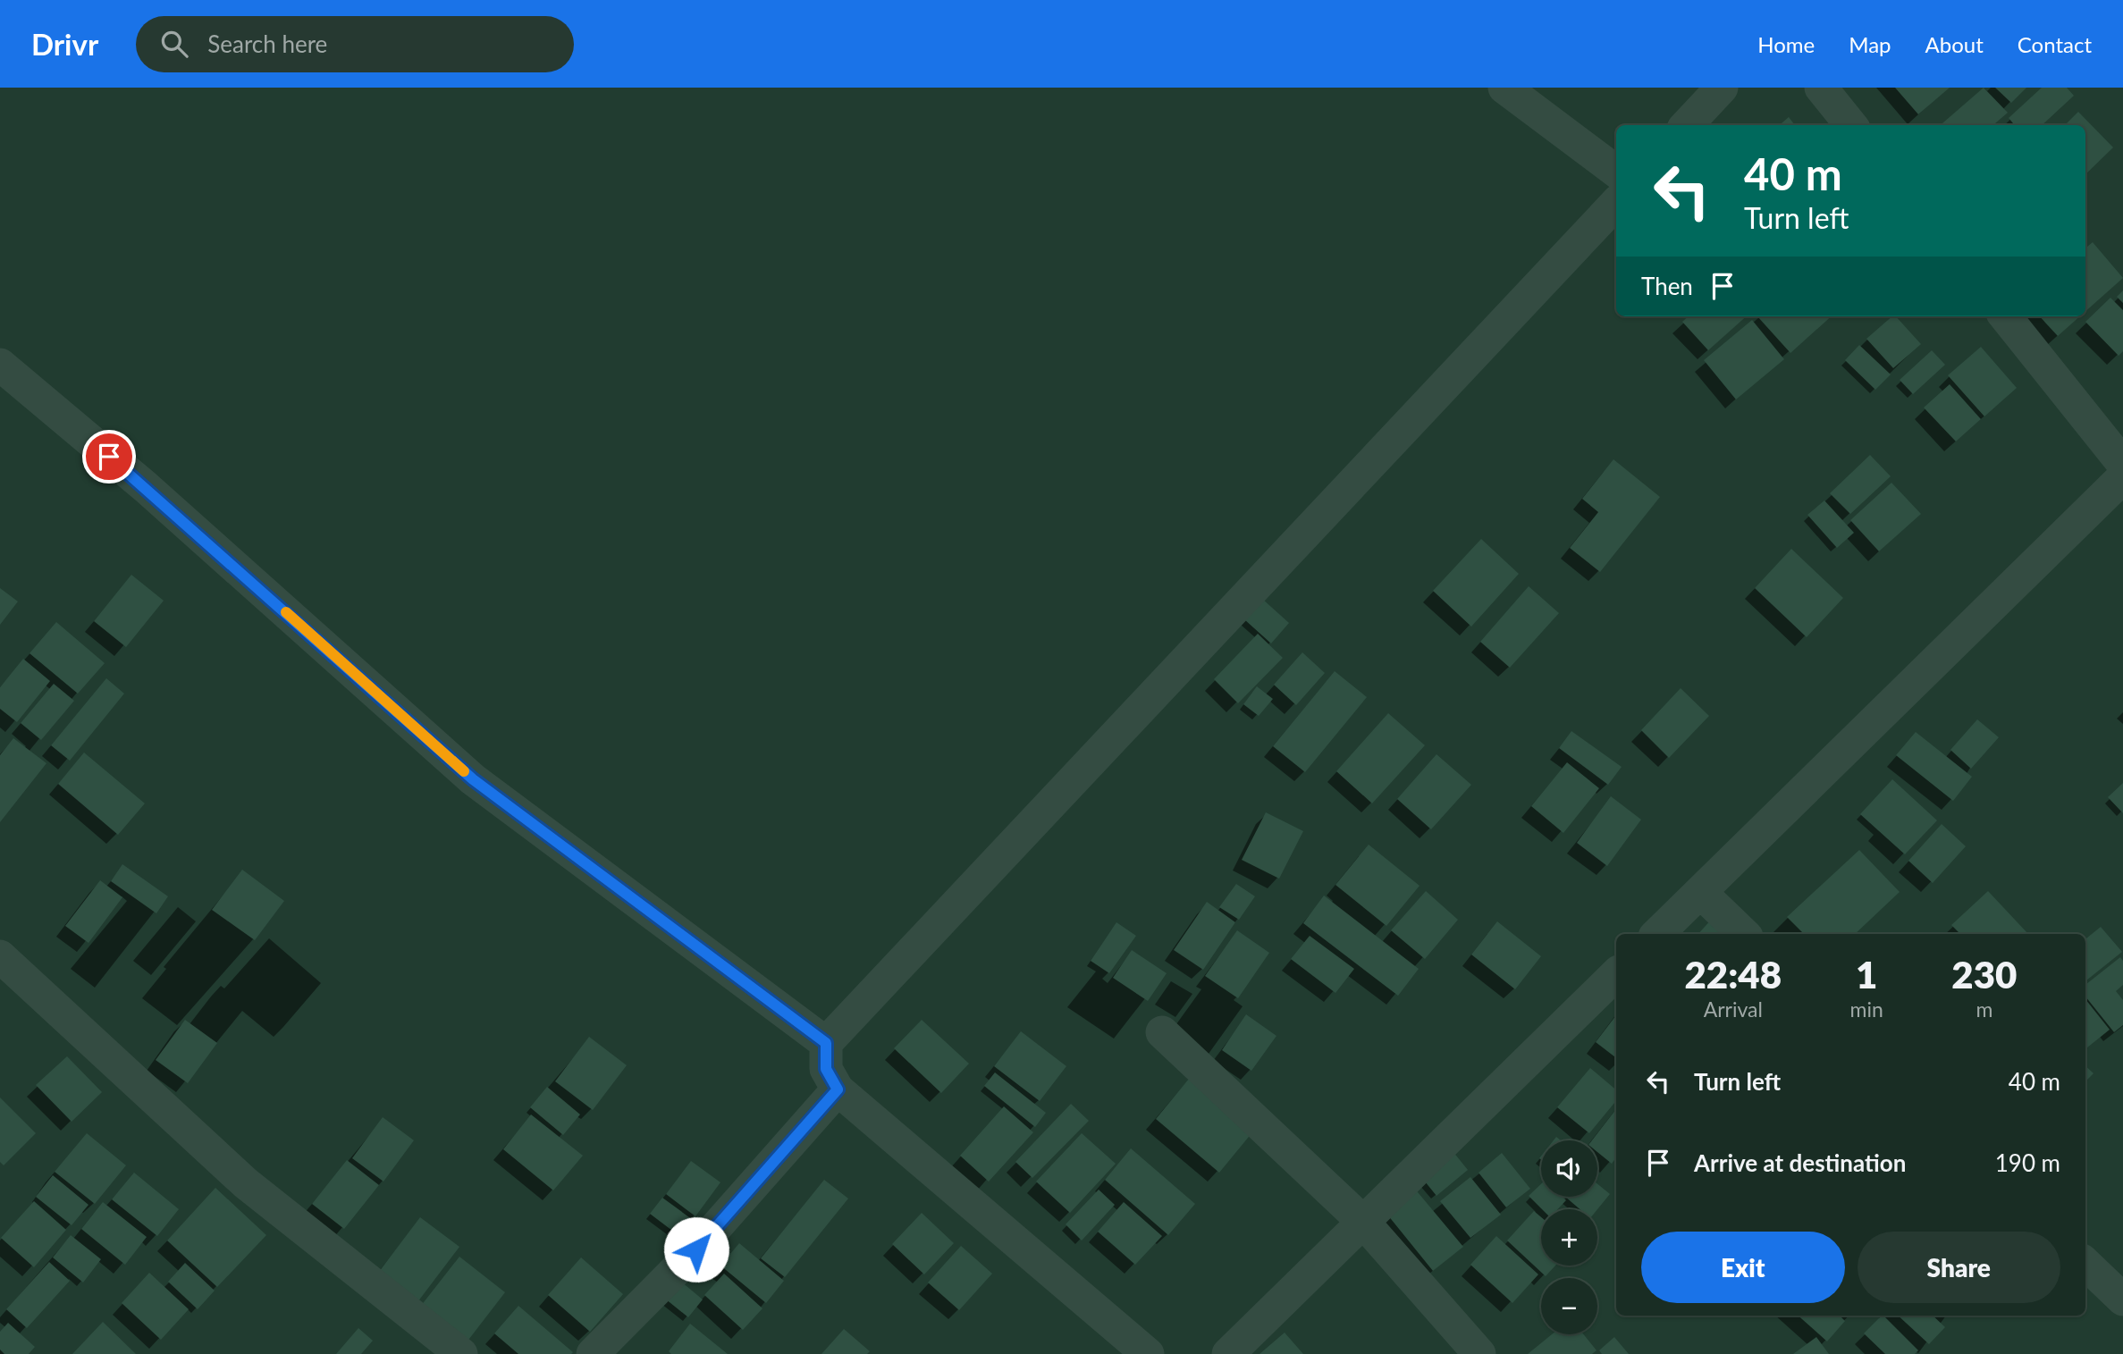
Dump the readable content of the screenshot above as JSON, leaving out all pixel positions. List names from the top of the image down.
{
  "page": {
    "header": "Drivr",
    "search": "Search here",
    "nav": [
      "Home",
      "Map",
      "About",
      "Contact"
    ],
    "turn": ["40 m", "Turn left"],
    "then": "Then",
    "eta": [
      "22:48",
      "Arrival",
      "1",
      "min",
      "230",
      "m"
    ],
    "list": [
      {
        "name": "Turn left",
        "value": "40 m"
      },
      {
        "name": "Arrive at destination",
        "value": "190 m"
      }
    ],
    "map_buttons": ["+", "−"],
    "buttons": ["Exit", "Share"]
  }
}
